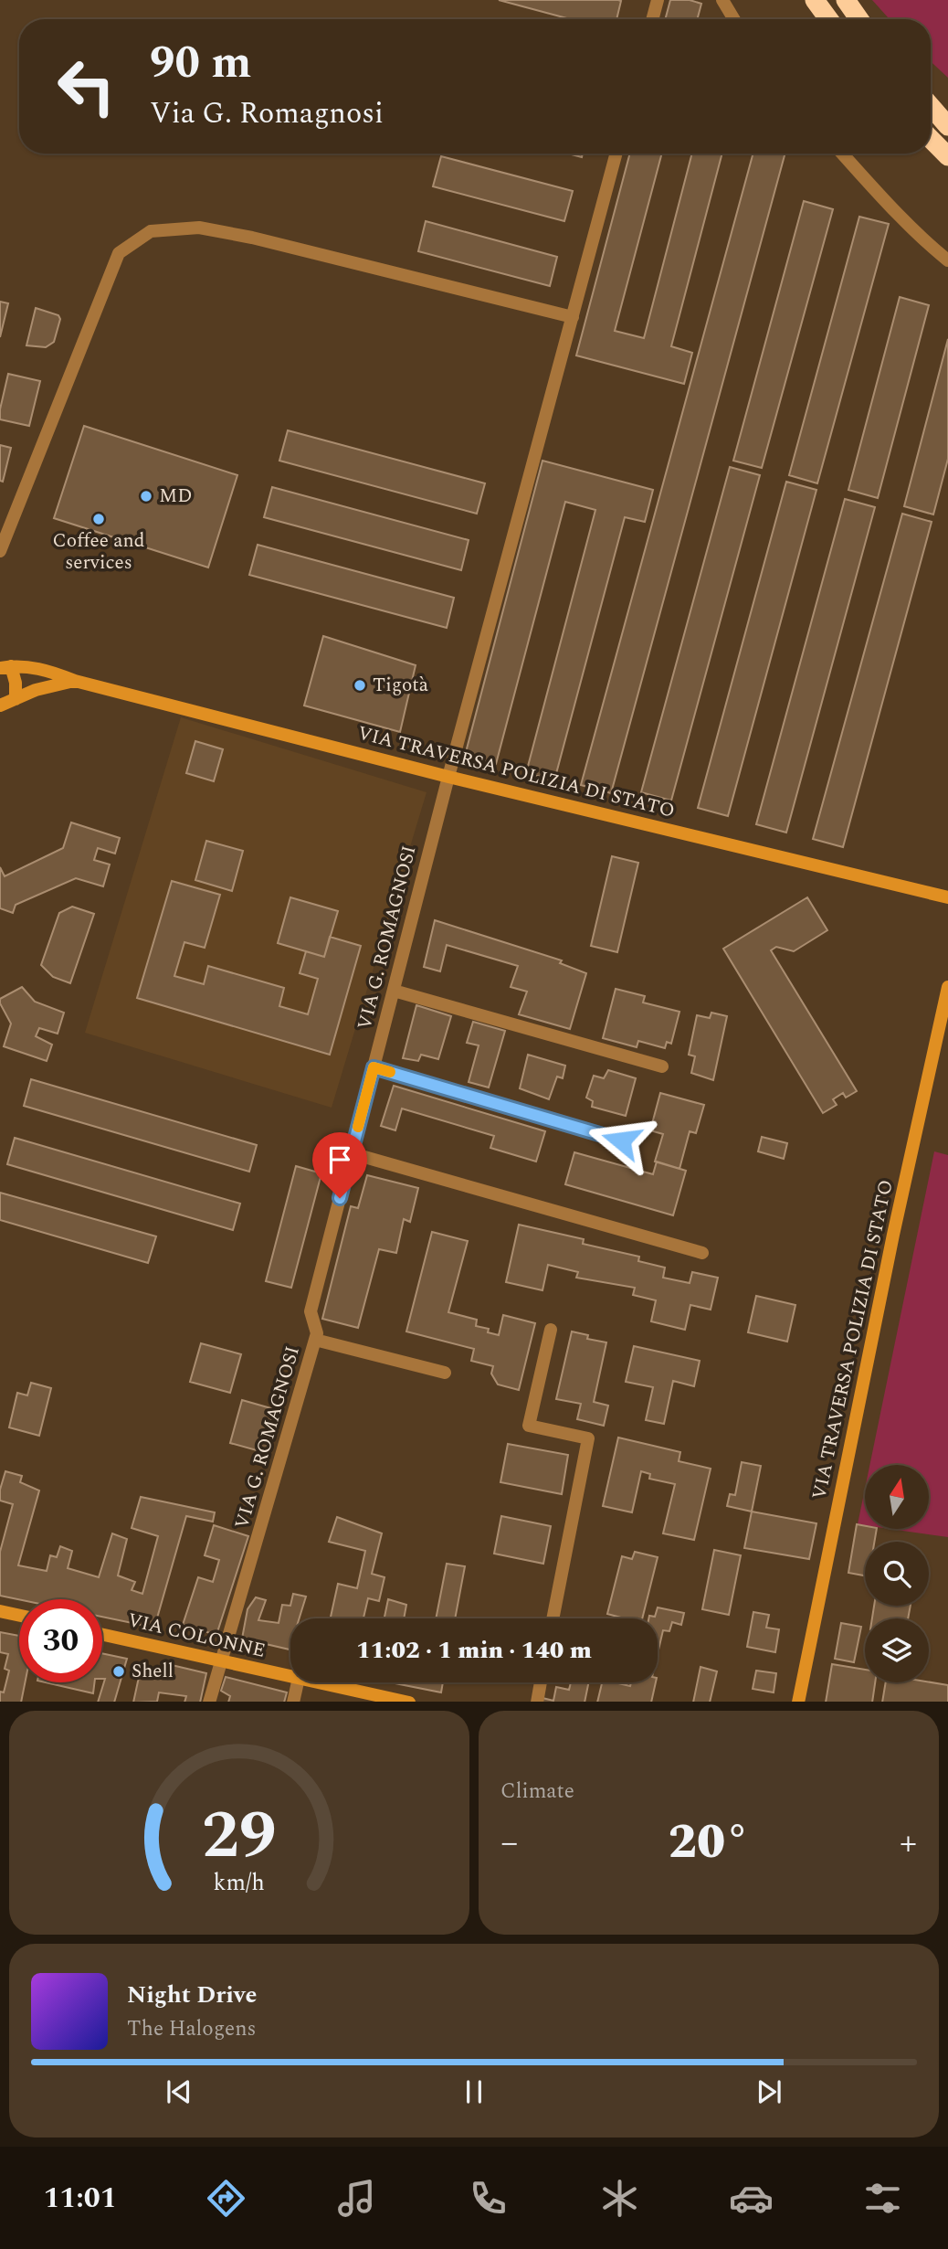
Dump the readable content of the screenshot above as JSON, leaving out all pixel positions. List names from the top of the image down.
{
  "streets": {
    "street": ["VIA TRAVERSA POLIZIA DI STATO", "VIA G. ROMAGNOSI", "VIA COLONNE"]
  },
  "crossings": [
    ["VIA TRAVERSA POLIZIA DI STATO", "VIA G. ROMAGNOSI"],
    ["VIA G. ROMAGNOSI", "VIA COLONNE"]
  ],
  "places": [
    "MD",
    "Coffee and services",
    "Tigotà",
    "Shell"
  ],
  "north": "top",
  "page": {
    "turn": ["90 m", "Via G. Romagnosi"],
    "limit": "30",
    "trip": "11:02 · 1 min · 140 m",
    "tile": "Climate",
    "heat": ["−", "20°", "+"],
    "song": ["Night Drive", "The Halogens"],
    "tabs": "11:01",
    "gauge": ["29", "km/h"]
  }
}
